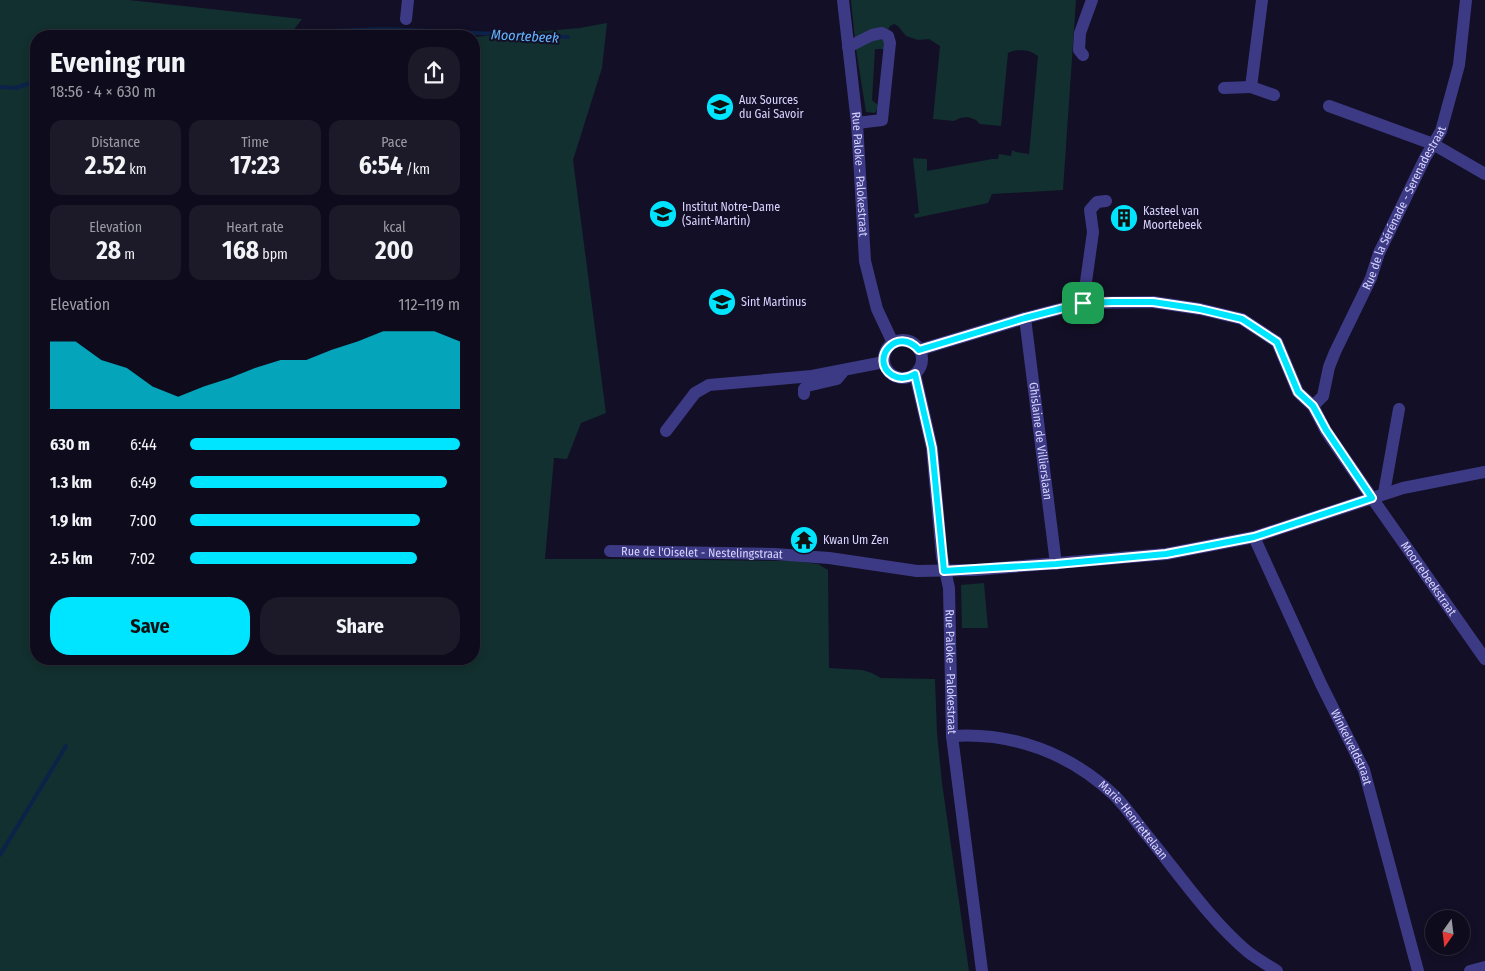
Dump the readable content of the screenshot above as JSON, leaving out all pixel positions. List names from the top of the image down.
{
  "streets": {
    "street": [
      "Rue Paloke - Palokestraat",
      "Rue de la Sérénade - Serenadestraat",
      "Ghislaine de Villierslaan",
      "Rue de l'Oiselet - Nestelingstraat",
      "Moortebeekstraat",
      "Winkelveldstraat",
      "Marie-Henriettelaan"
    ]
  },
  "crossings": [
    ["Rue Paloke - Palokestraat", "Rue de l'Oiselet - Nestelingstraat"],
    ["Rue Paloke - Palokestraat", "Moortebeekstraat"],
    ["Rue Paloke - Palokestraat", "Marie-Henriettelaan"],
    ["Rue de la Sérénade - Serenadestraat", "Moortebeekstraat"],
    ["Ghislaine de Villierslaan", "Rue de l'Oiselet - Nestelingstraat"],
    ["Ghislaine de Villierslaan", "Moortebeekstraat"],
    ["Rue de l'Oiselet - Nestelingstraat", "Moortebeekstraat"],
    ["Rue de l'Oiselet - Nestelingstraat", "Winkelveldstraat"]
  ],
  "water": ["Moortebeek"],
  "places": {
    "school or university": ["Aux Sources du Gai Savoir", "Institut Notre-Dame (Saint-Martin)", "Sint Martinus"],
    "building": ["Kasteel van Moortebeek"],
    "temple": ["Kwan Um Zen"]
  },
  "north": "bottom",
  "page": {
    "heading": ["Evening run", "18:56 · 4 × 630 m"],
    "stats": [
      ["Distance", "2.52 km"],
      ["Time", "17:23"],
      ["Pace", "6:54 /km"],
      ["Elevation", "28 m"],
      ["Heart rate", "168 bpm"],
      ["kcal", "200"]
    ],
    "chart": ["Elevation", "112–119 m"],
    "list": [
      {
        "name": "630 m",
        "note": "6:44"
      },
      {
        "name": "1.3 km",
        "note": "6:49"
      },
      {
        "name": "1.9 km",
        "note": "7:00"
      },
      {
        "name": "2.5 km",
        "note": "7:02"
      }
    ],
    "buttons": ["Save", "Share"]
  }
}
